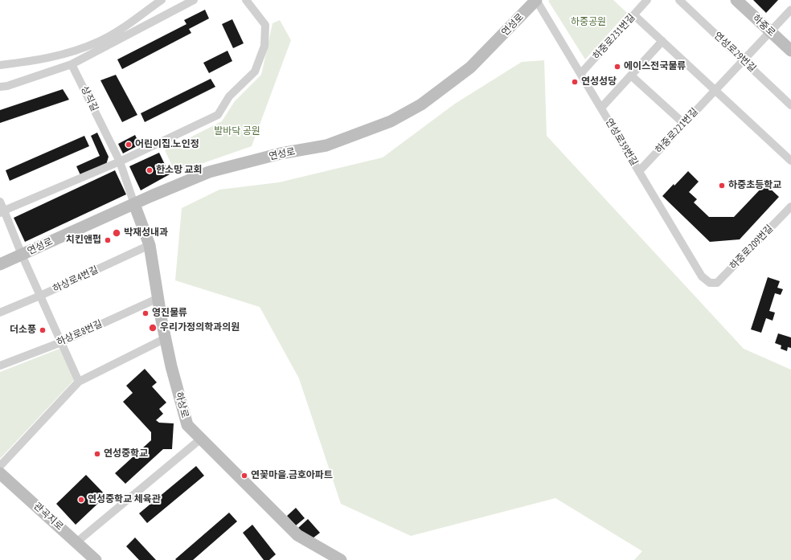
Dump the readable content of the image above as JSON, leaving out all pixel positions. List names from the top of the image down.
{
  "streets": {
    "street": [
      "연성로",
      "하중로",
      "하중로231번길",
      "연성로29번길",
      "상직길",
      "하중로221번길",
      "연성로39번길",
      "하중로209번길",
      "하상로4번길",
      "하상로8번길",
      "하상로",
      "관곡지로"
    ]
  },
  "crossings": [
    ["연성로", "상직길"],
    ["연성로", "연성로39번길"],
    ["연성로", "하상로"],
    ["하중로", "하중로221번길"],
    ["하중로231번길", "연성로39번길"],
    ["연성로29번길", "하중로221번길"],
    ["상직길", "하상로"],
    ["하중로221번길", "연성로39번길"],
    ["연성로39번길", "하중로209번길"],
    ["하상로4번길", "하상로"],
    ["하상로8번길", "하상로"]
  ],
  "parks": ["하중공원", "발바닥 공원"],
  "places": [
    "에이스전국물류",
    "연성성당",
    "어린이집.노인정",
    "한소망 교회",
    "하중초등학교",
    "박재성내과",
    "치킨앤펍",
    "영진물류",
    "우리가정의학과의원",
    "더소풍",
    "연성중학교",
    "연꽃마을.금호아파트",
    "연성중학교 체육관"
  ]
}
